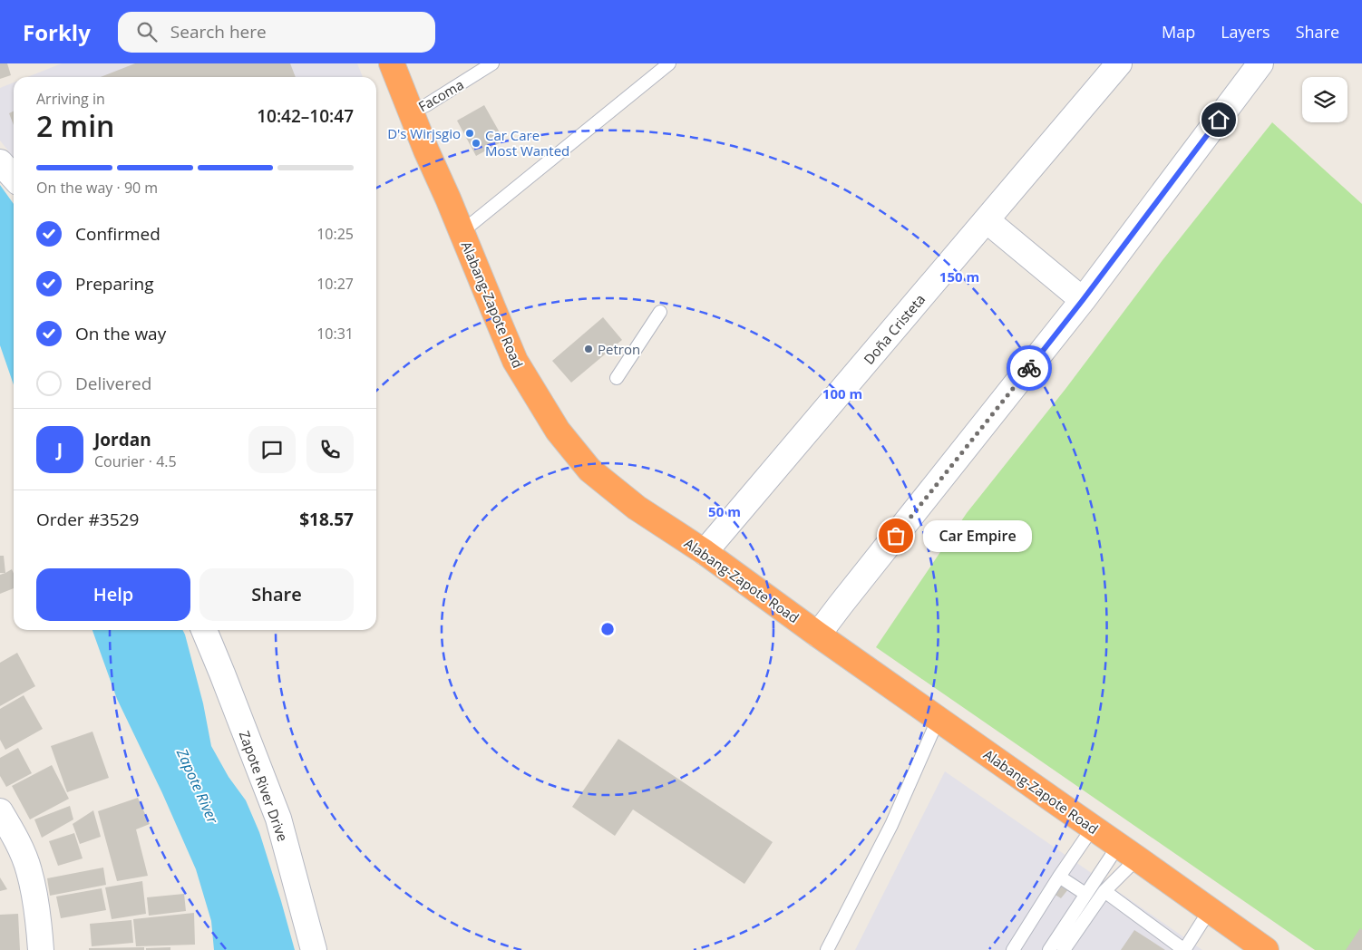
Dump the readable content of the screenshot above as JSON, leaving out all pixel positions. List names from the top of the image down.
{
  "streets": {
    "highway": ["Alabang-Zapote Road"],
    "street": ["Doña Cristeta", "Zapote River Drive"],
    "lane": ["Facoma"]
  },
  "crossings": [
    ["Facoma", "Alabang-Zapote Road"],
    ["Alabang-Zapote Road", "Doña Cristeta"]
  ],
  "water": ["Zapote River"],
  "places": [
    "D's Wirjsgio",
    "Car Care Most Wanted",
    "Petron",
    "Car Empire"
  ],
  "page": {
    "header": "Forkly",
    "search": "Search here",
    "nav": ["Map", "Layers", "Share"],
    "heading": ["2 min", "Arriving in", "10:42–10:47"],
    "panel": [
      "Jordan",
      "Courier · 4.5",
      "Order #3529",
      "$18.57"
    ],
    "bar": "On the way · 90 m",
    "list": [
      ["Confirmed", "10:25"],
      ["Preparing", "10:27"],
      ["On the way", "10:31"],
      "Delivered"
    ],
    "round": "J",
    "bubble": "Car Empire",
    "buttons": ["Help", "Share"]
  },
  "rings": ["150 m", "100 m", "50 m"]
}
